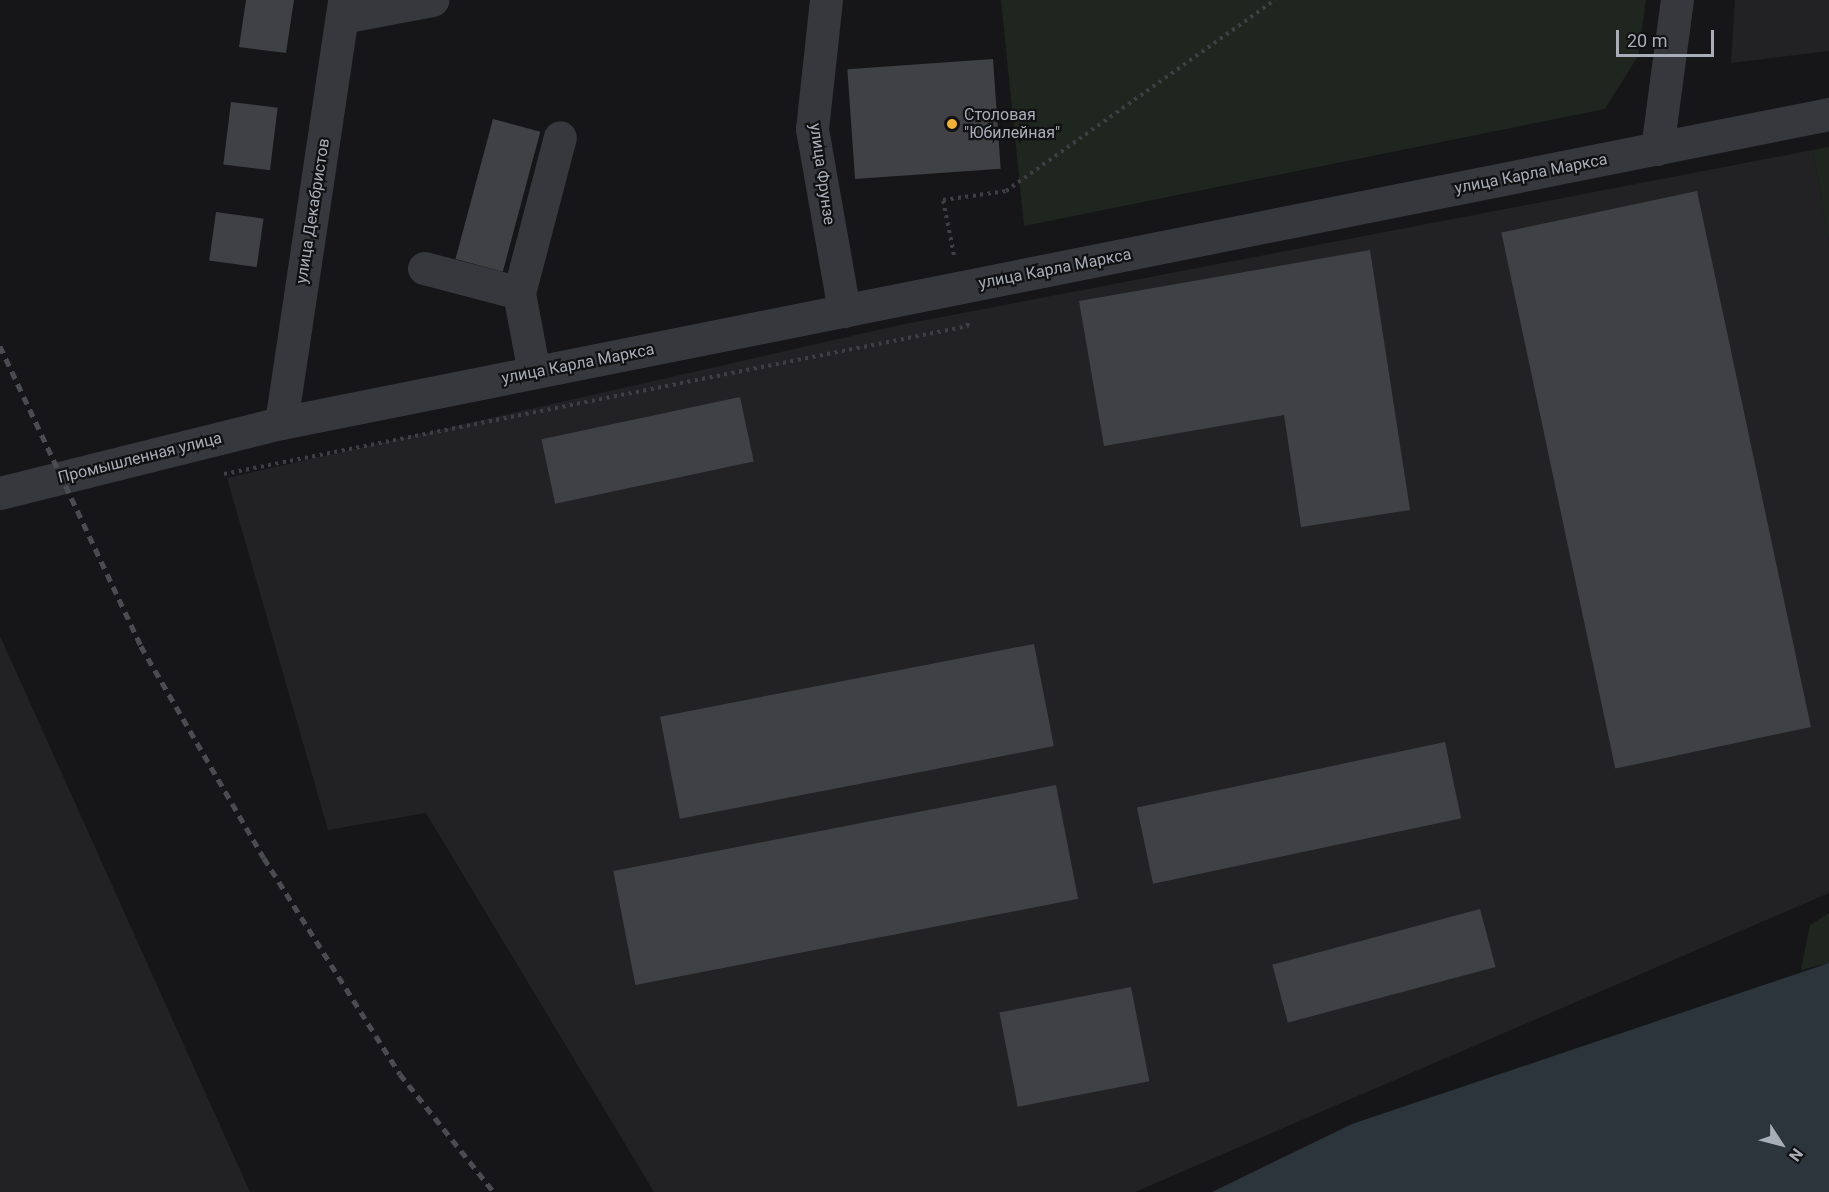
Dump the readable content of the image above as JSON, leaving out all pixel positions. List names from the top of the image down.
{
  "streets": {
    "street": [
      "улица Фрунзе",
      "улица Карла Маркса",
      "улица Декабристов",
      "Промышленная улица"
    ]
  },
  "crossings": [
    ["улица Фрунзе", "улица Карла Маркса"],
    ["улица Карла Маркса", "улица Декабристов"],
    ["улица Карла Маркса", "Промышленная улица"],
    ["улица Декабристов", "Промышленная улица"]
  ],
  "places": ["Столовая \"Юбилейная\""],
  "scale_bar": "20 m",
  "north": "bottom right"
}
